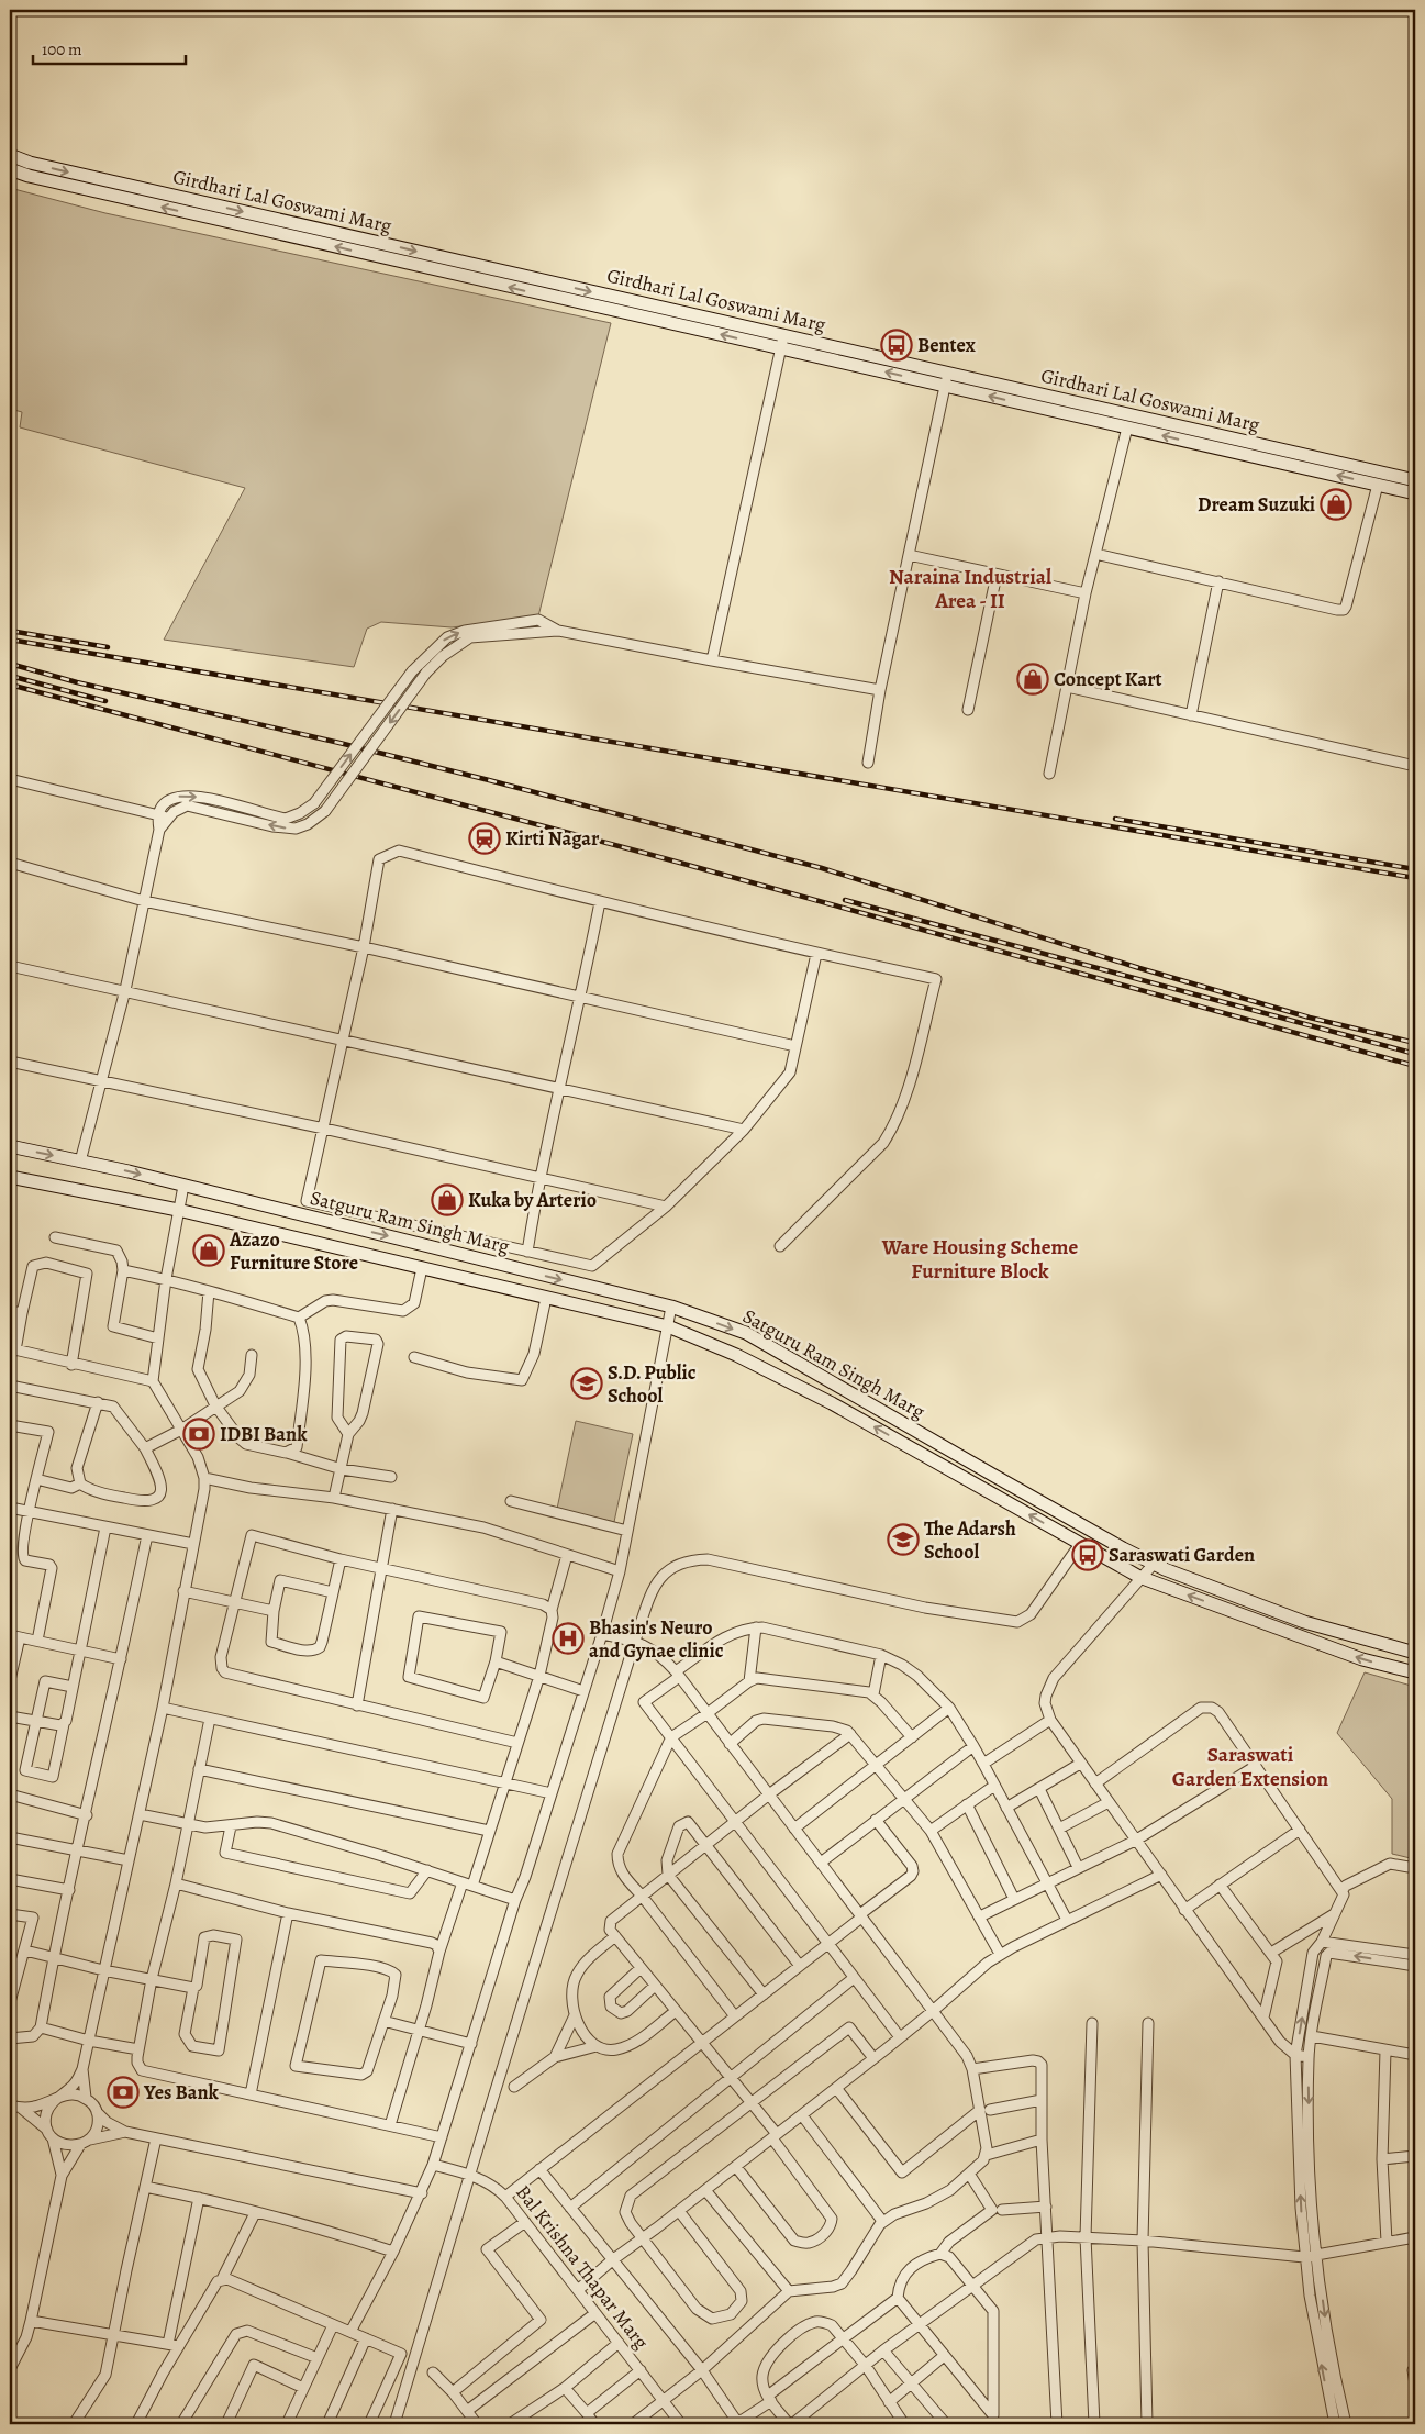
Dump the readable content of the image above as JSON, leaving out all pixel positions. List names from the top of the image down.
{
  "streets": {
    "main road": ["Girdhari Lal Goswami Marg", "Satguru Ram Singh Marg"],
    "street": ["Bal Krishna Thapar Marg"]
  },
  "districts": ["Naraina Industrial Area - II", "Ware Housing Scheme Furniture Block", "Saraswati Garden Extension"],
  "places": {
    "bus stop": ["Bentex", "Saraswati Garden"],
    "shop": [
      "Dream Suzuki",
      "Concept Kart",
      "Kuka by Arterio",
      "Azazo Furniture Store"
    ],
    "station": ["Kirti Nagar"],
    "school or university": ["S.D. Public School", "The Adarsh School"],
    "bank": ["IDBI Bank", "Yes Bank"],
    "hospital": ["Bhasin's Neuro and Gynae clinic"]
  },
  "scale_bar": "100 m"
}
